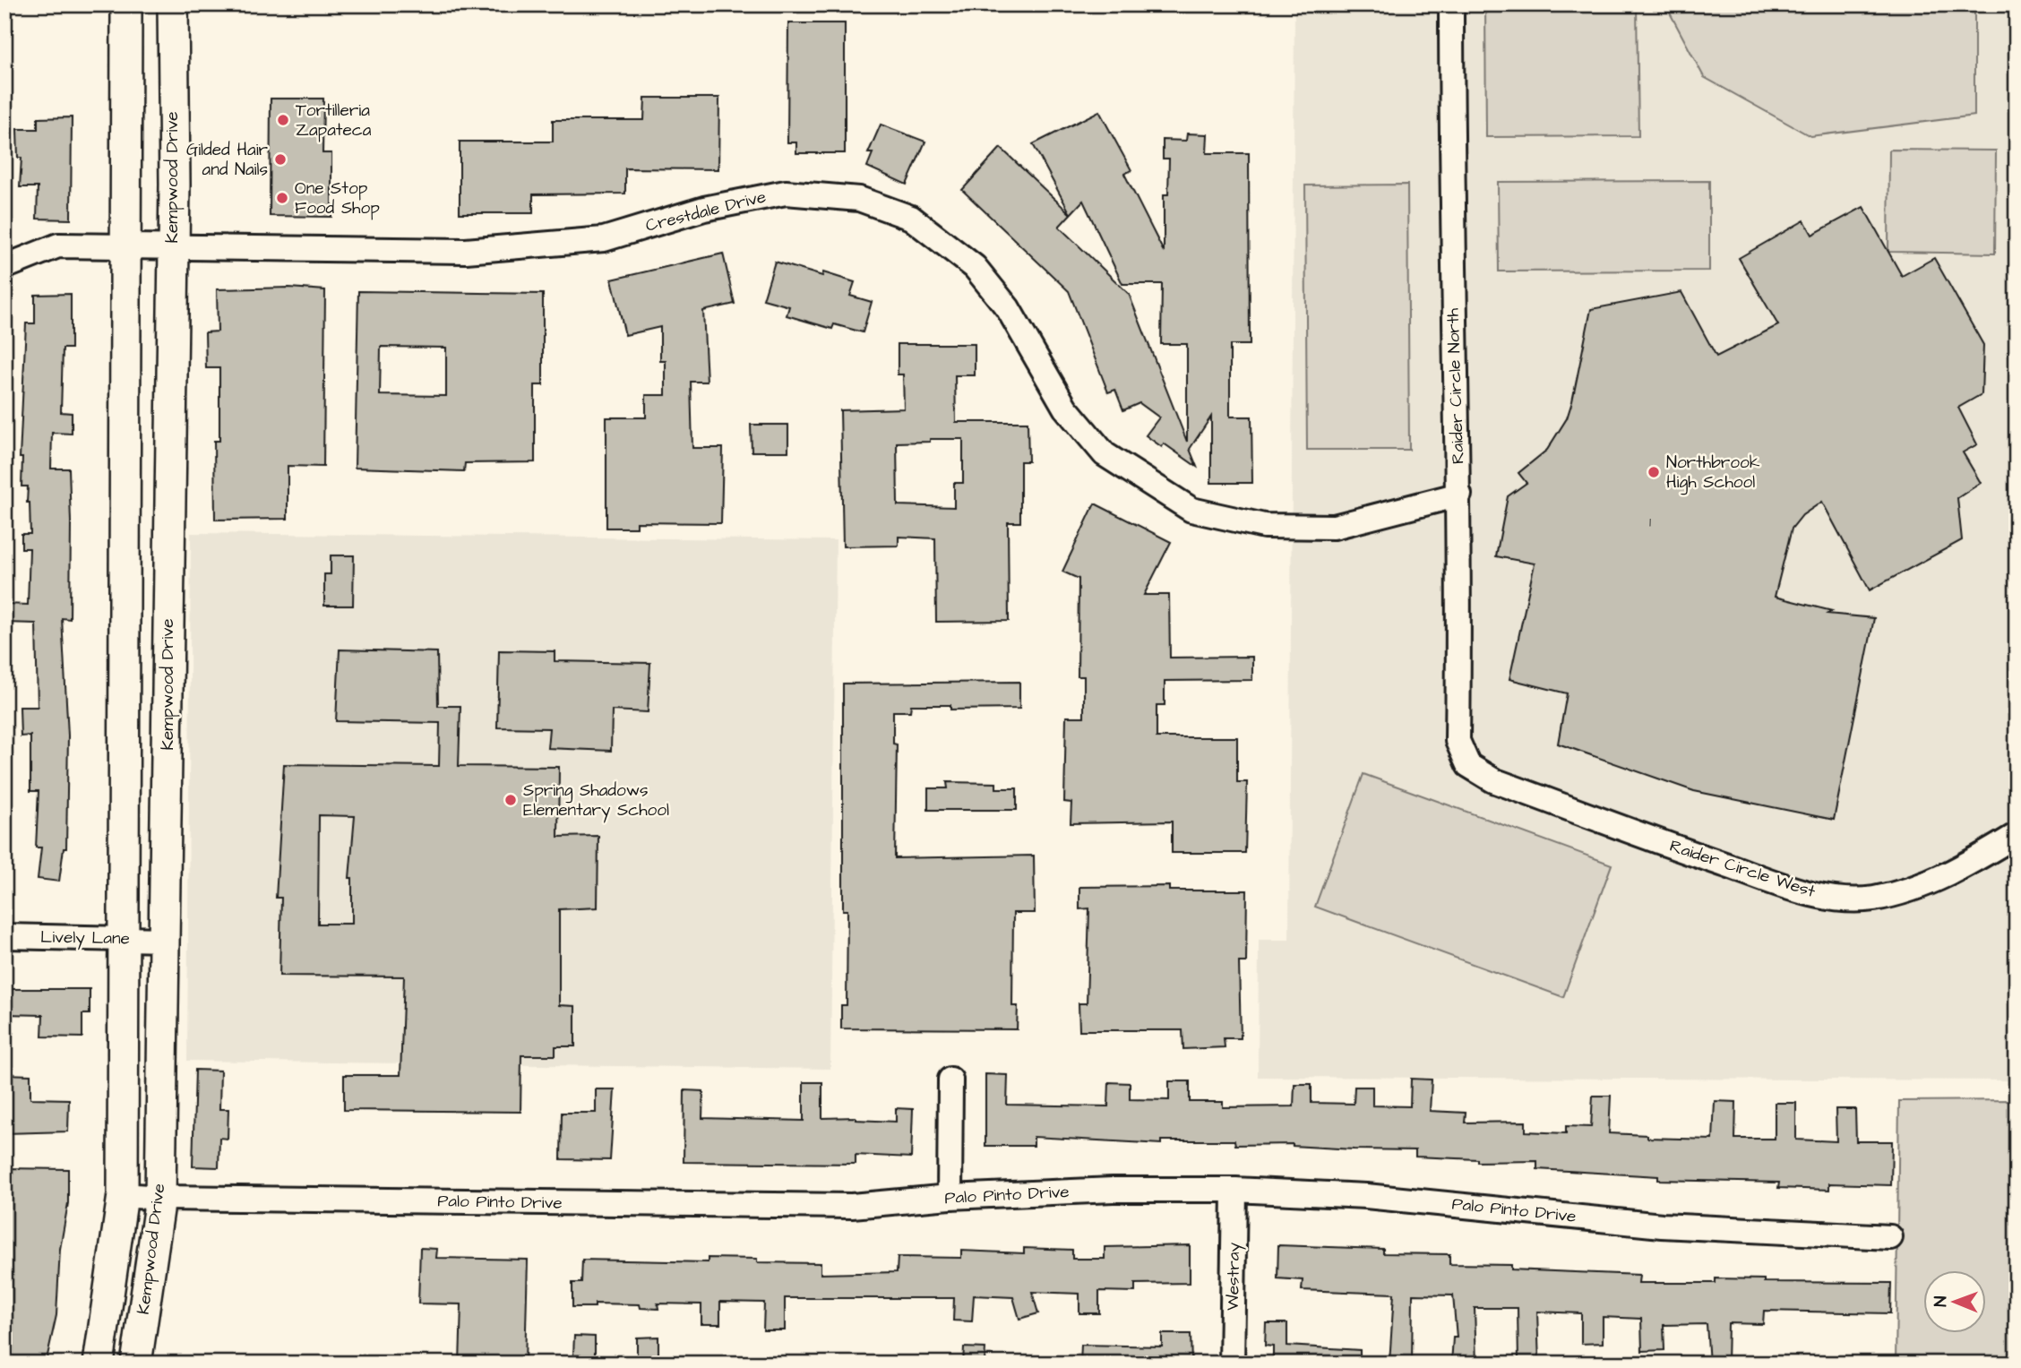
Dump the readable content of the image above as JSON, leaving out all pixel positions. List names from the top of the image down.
{
  "streets": {
    "main road": ["Kempwood Drive"],
    "street": [
      "Crestdale Drive",
      "Raider Circle North",
      "Raider Circle West",
      "Lively Lane",
      "Palo Pinto Drive",
      "Westray"
    ]
  },
  "crossings": [
    ["Kempwood Drive", "Crestdale Drive"],
    ["Kempwood Drive", "Lively Lane"],
    ["Kempwood Drive", "Palo Pinto Drive"],
    ["Crestdale Drive", "Raider Circle North"],
    ["Raider Circle North", "Raider Circle West"],
    ["Palo Pinto Drive", "Westray"]
  ],
  "places": [
    "Tortilleria Zapateca",
    "Gilded Hair and Nails",
    "One Stop Food Shop",
    "Northbrook High School",
    "Spring Shadows Elementary School"
  ],
  "house_numbers": ["1"],
  "north": "left"
}
